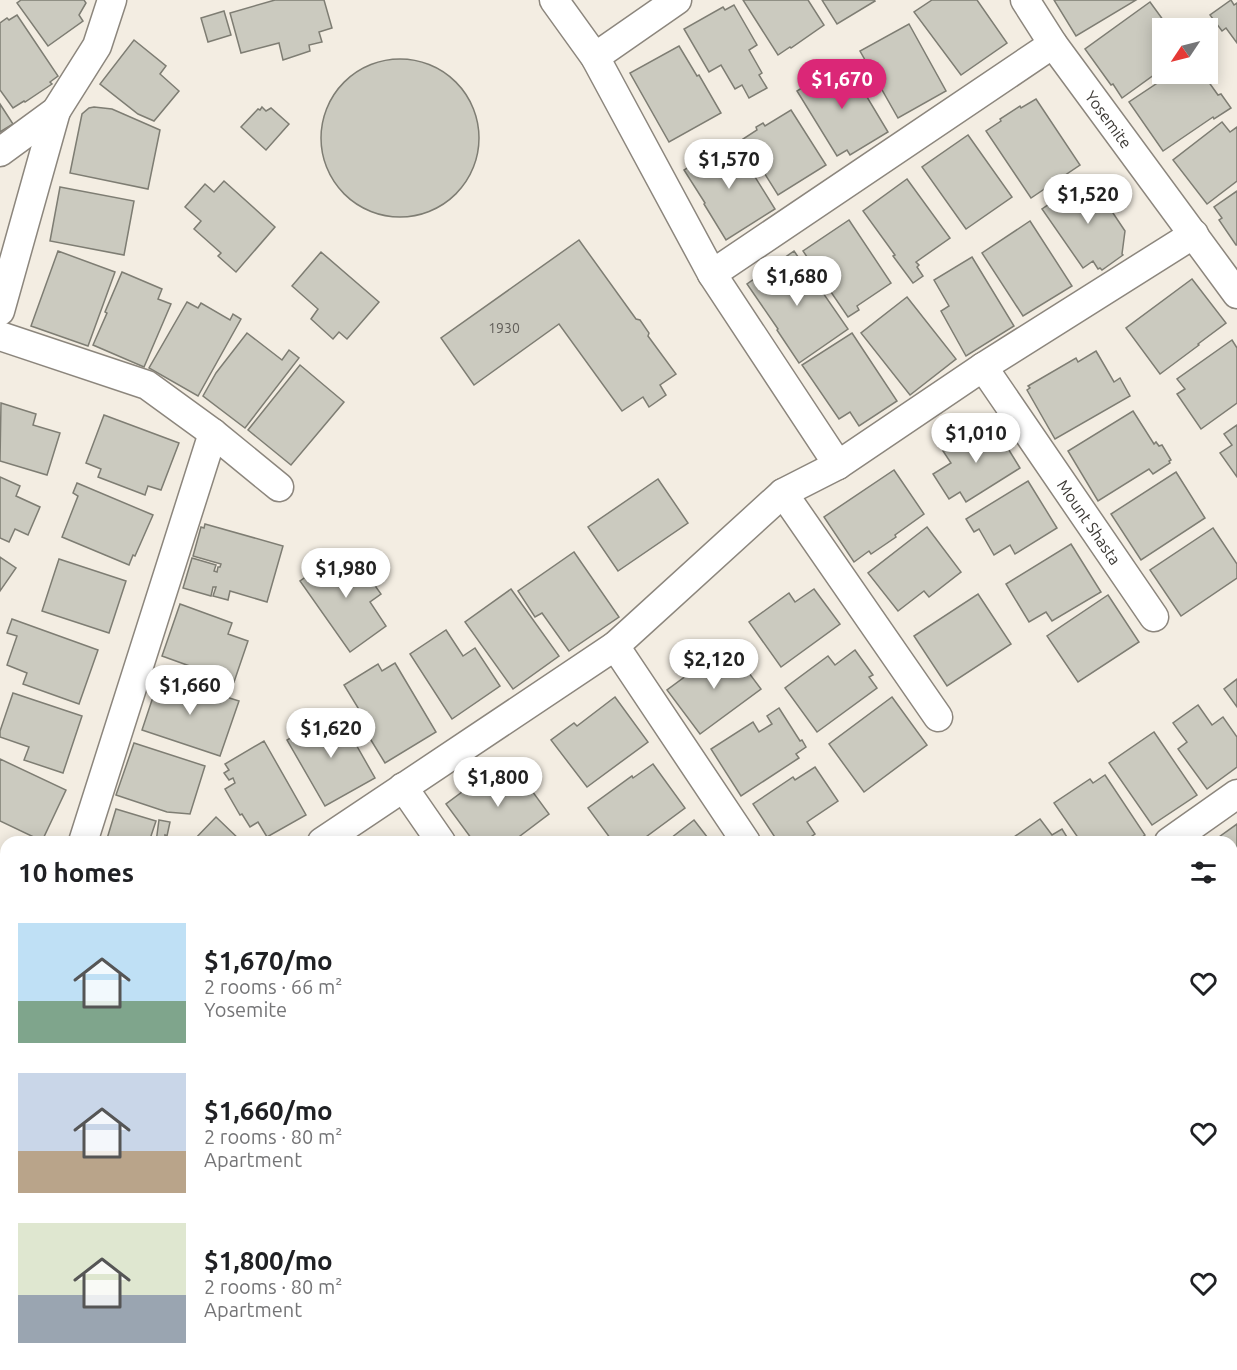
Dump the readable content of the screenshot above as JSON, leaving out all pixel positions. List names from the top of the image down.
{
  "streets": {
    "street": ["Yosemite", "Mount Shasta"]
  },
  "house_numbers": ["1930"],
  "north": "bottom left",
  "page": {
    "price": [
      "$1,670",
      "$1,570",
      "$1,520",
      "$1,680",
      "$1,010",
      "$1,980",
      "$2,120",
      "$1,660",
      "$1,620",
      "$1,800"
    ],
    "heading": "10 homes",
    "list": [
      {
        "name": "$1,670/mo",
        "note": "2 rooms · 66 m² · Yosemite"
      },
      {
        "name": "$1,660/mo",
        "note": "2 rooms · 80 m² · Apartment"
      },
      {
        "name": "$1,800/mo",
        "note": "2 rooms · 80 m² · Apartment"
      }
    ]
  }
}
